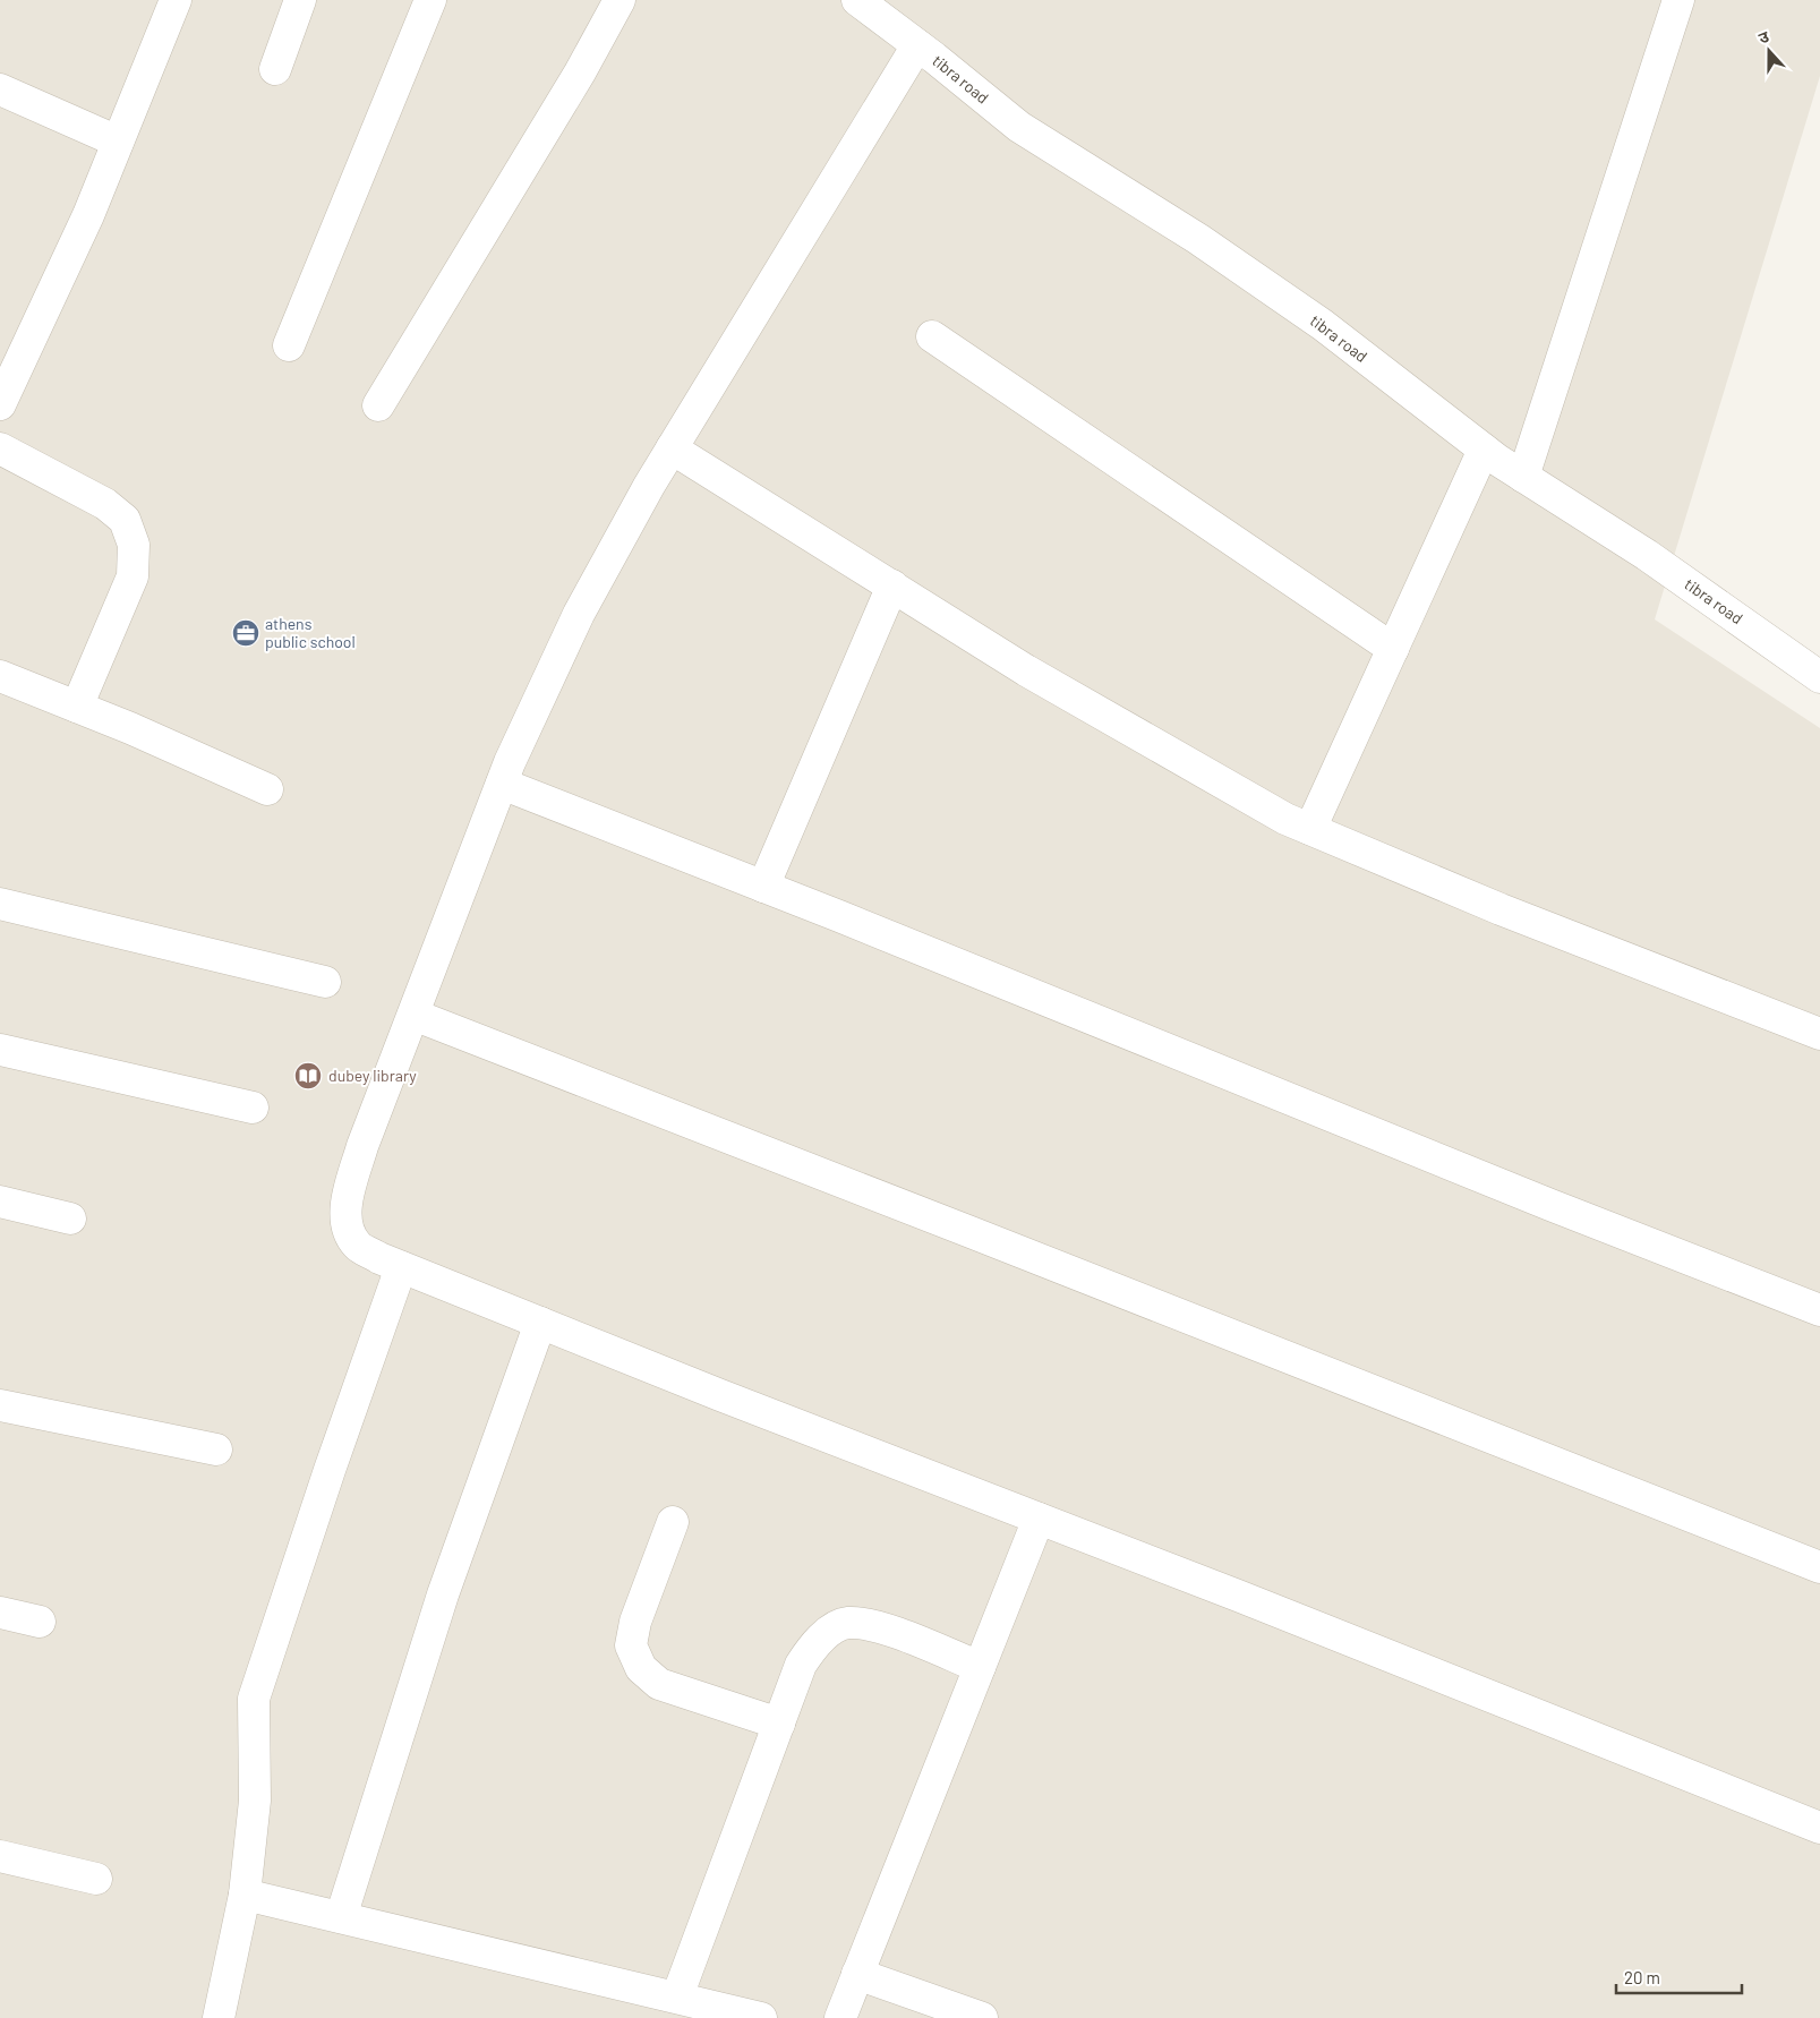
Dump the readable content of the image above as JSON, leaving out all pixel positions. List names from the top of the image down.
{
  "streets": {
    "street": ["tibra road"]
  },
  "places": {
    "office": ["athens public school"],
    "library": ["dubey library"]
  },
  "scale_bar": "20 m",
  "north": "top"
}
